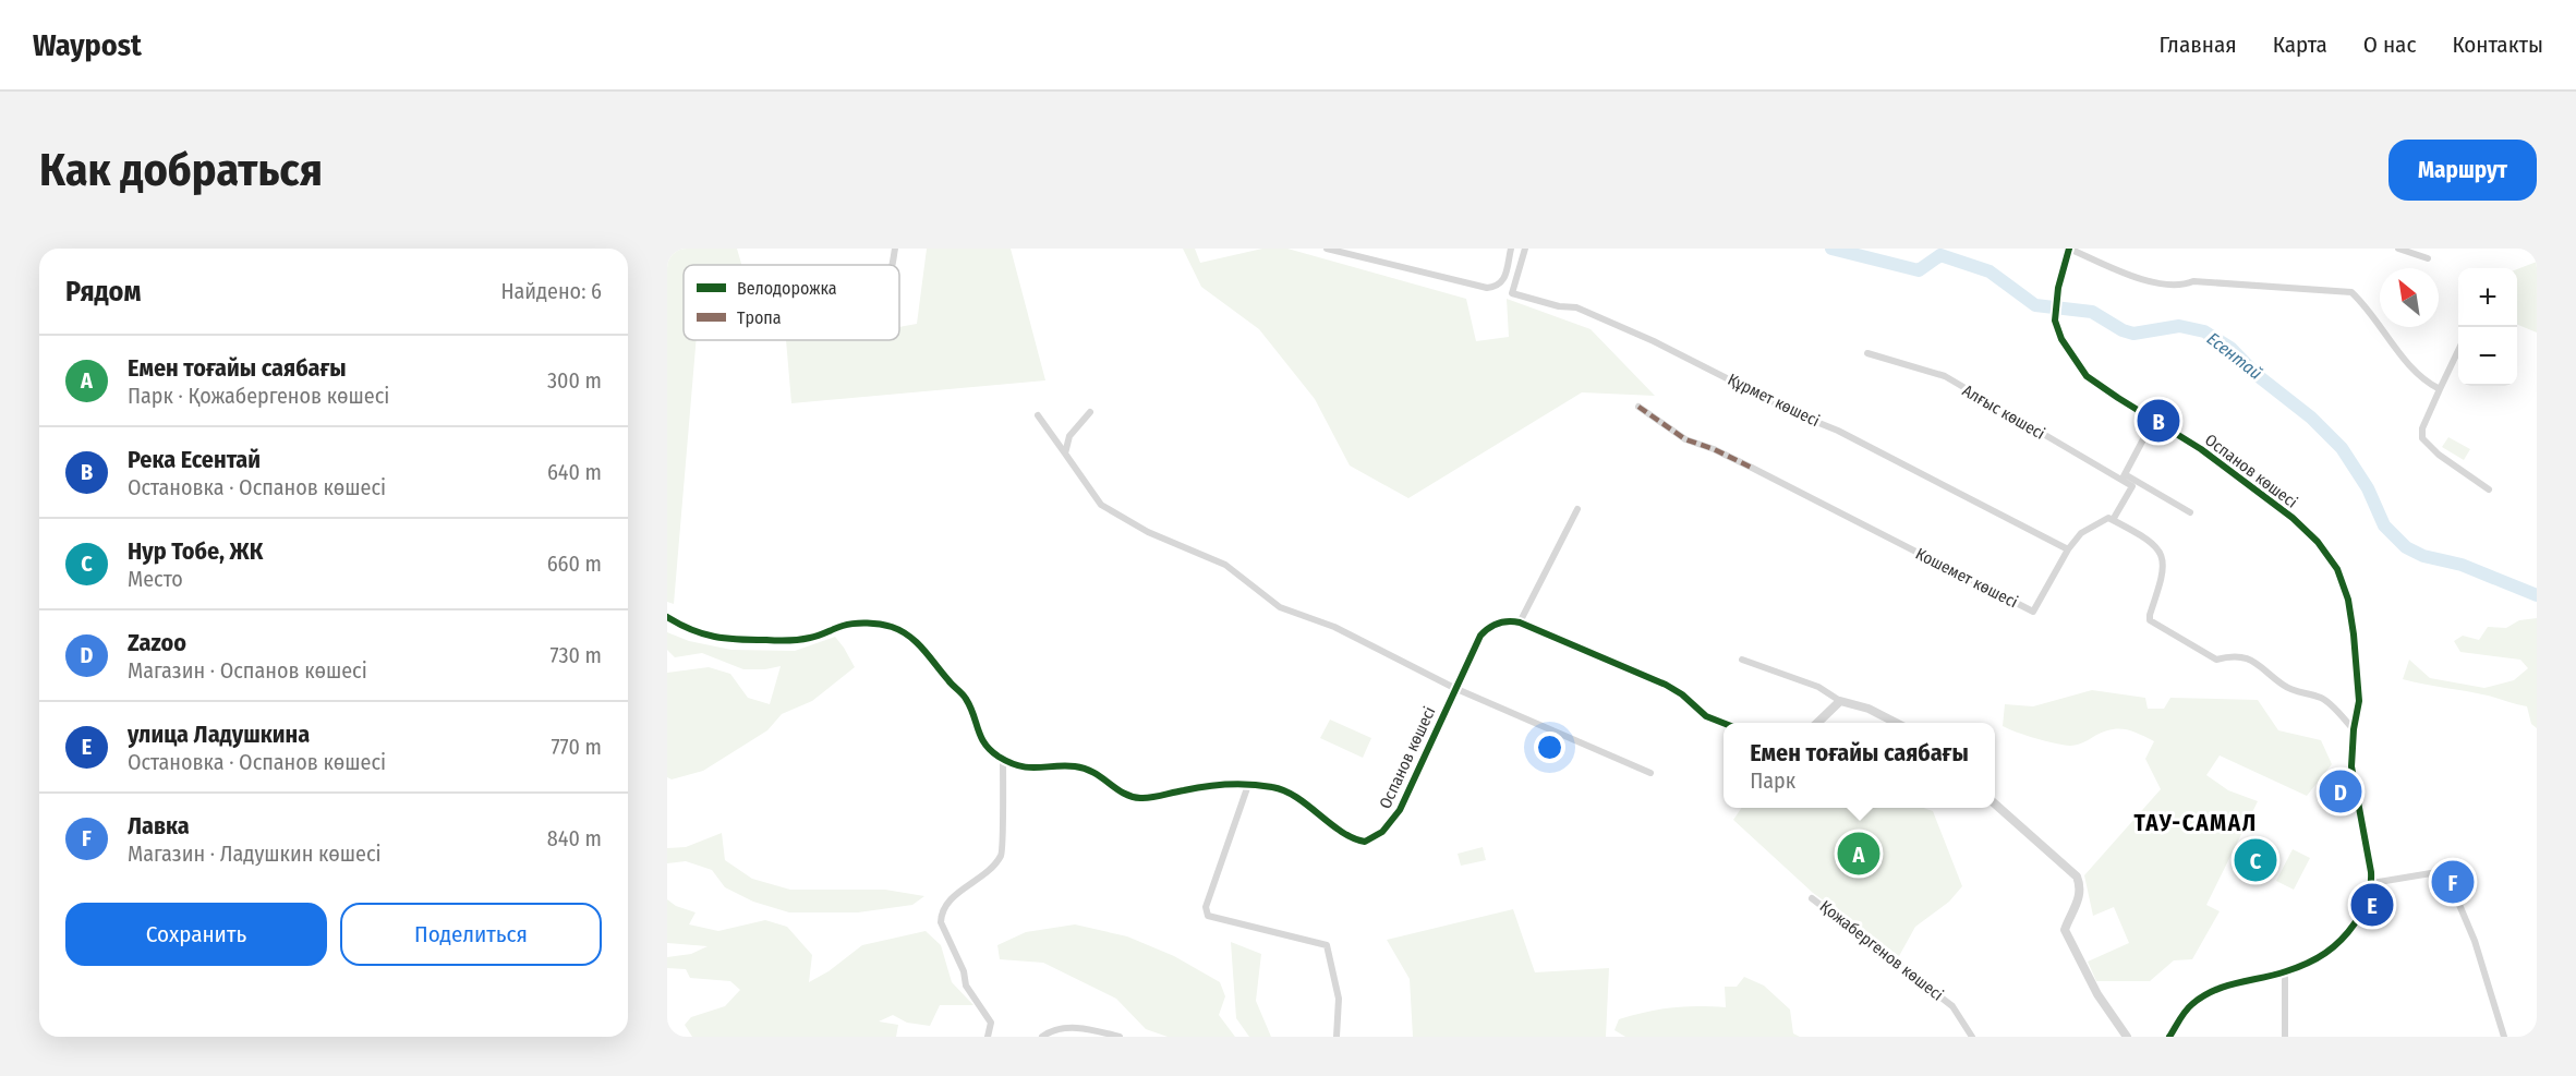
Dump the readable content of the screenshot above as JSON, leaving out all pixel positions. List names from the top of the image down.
{
  "streets": {
    "street": [
      "Құрмет көшесі",
      "Алғыс көшесі",
      "Оспанов көшесі",
      "Кошемет көшесі",
      "Қожабергенов көшесі"
    ]
  },
  "crossings": [
    ["Құрмет көшесі", "Кошемет көшесі"],
    ["Алғыс көшесі", "Кошемет көшесі"]
  ],
  "districts": ["ТАУ-САМАЛ"],
  "water": ["Есентай"],
  "legend": ["Велодорожка", "Тропа"],
  "north": "top left",
  "page": {
    "header": "Waypost",
    "nav": [
      "Главная",
      "Карта",
      "О нас",
      "Контакты"
    ],
    "buttons": [
      "Маршрут",
      ["Сохранить", "Поделиться"]
    ],
    "title": "Как добраться",
    "heading": ["Рядом", "Найдено: 6"],
    "map_buttons": ["+", "−"],
    "list": [
      {
        "mark": "A",
        "name": "Емен тоғайы саябағы",
        "note": "Парк · Қожабергенов көшесі",
        "value": "300 m"
      },
      {
        "mark": "B",
        "name": "Река Есентай",
        "note": "Остановка · Оспанов көшесі",
        "value": "640 m"
      },
      {
        "mark": "C",
        "name": "Нур Тобе, ЖК",
        "note": "Место",
        "value": "660 m"
      },
      {
        "mark": "D",
        "name": "Zazoo",
        "note": "Магазин · Оспанов көшесі",
        "value": "730 m"
      },
      {
        "mark": "E",
        "name": "улица Ладушкина",
        "note": "Остановка · Оспанов көшесі",
        "value": "770 m"
      },
      {
        "mark": "F",
        "name": "Лавка",
        "note": "Магазин · Ладушкин көшесі",
        "value": "840 m"
      }
    ],
    "pins": [
      "B",
      "D",
      "A",
      "C",
      "F",
      "E"
    ],
    "popup": ["Емен тоғайы саябағы", "Парк"]
  }
}
